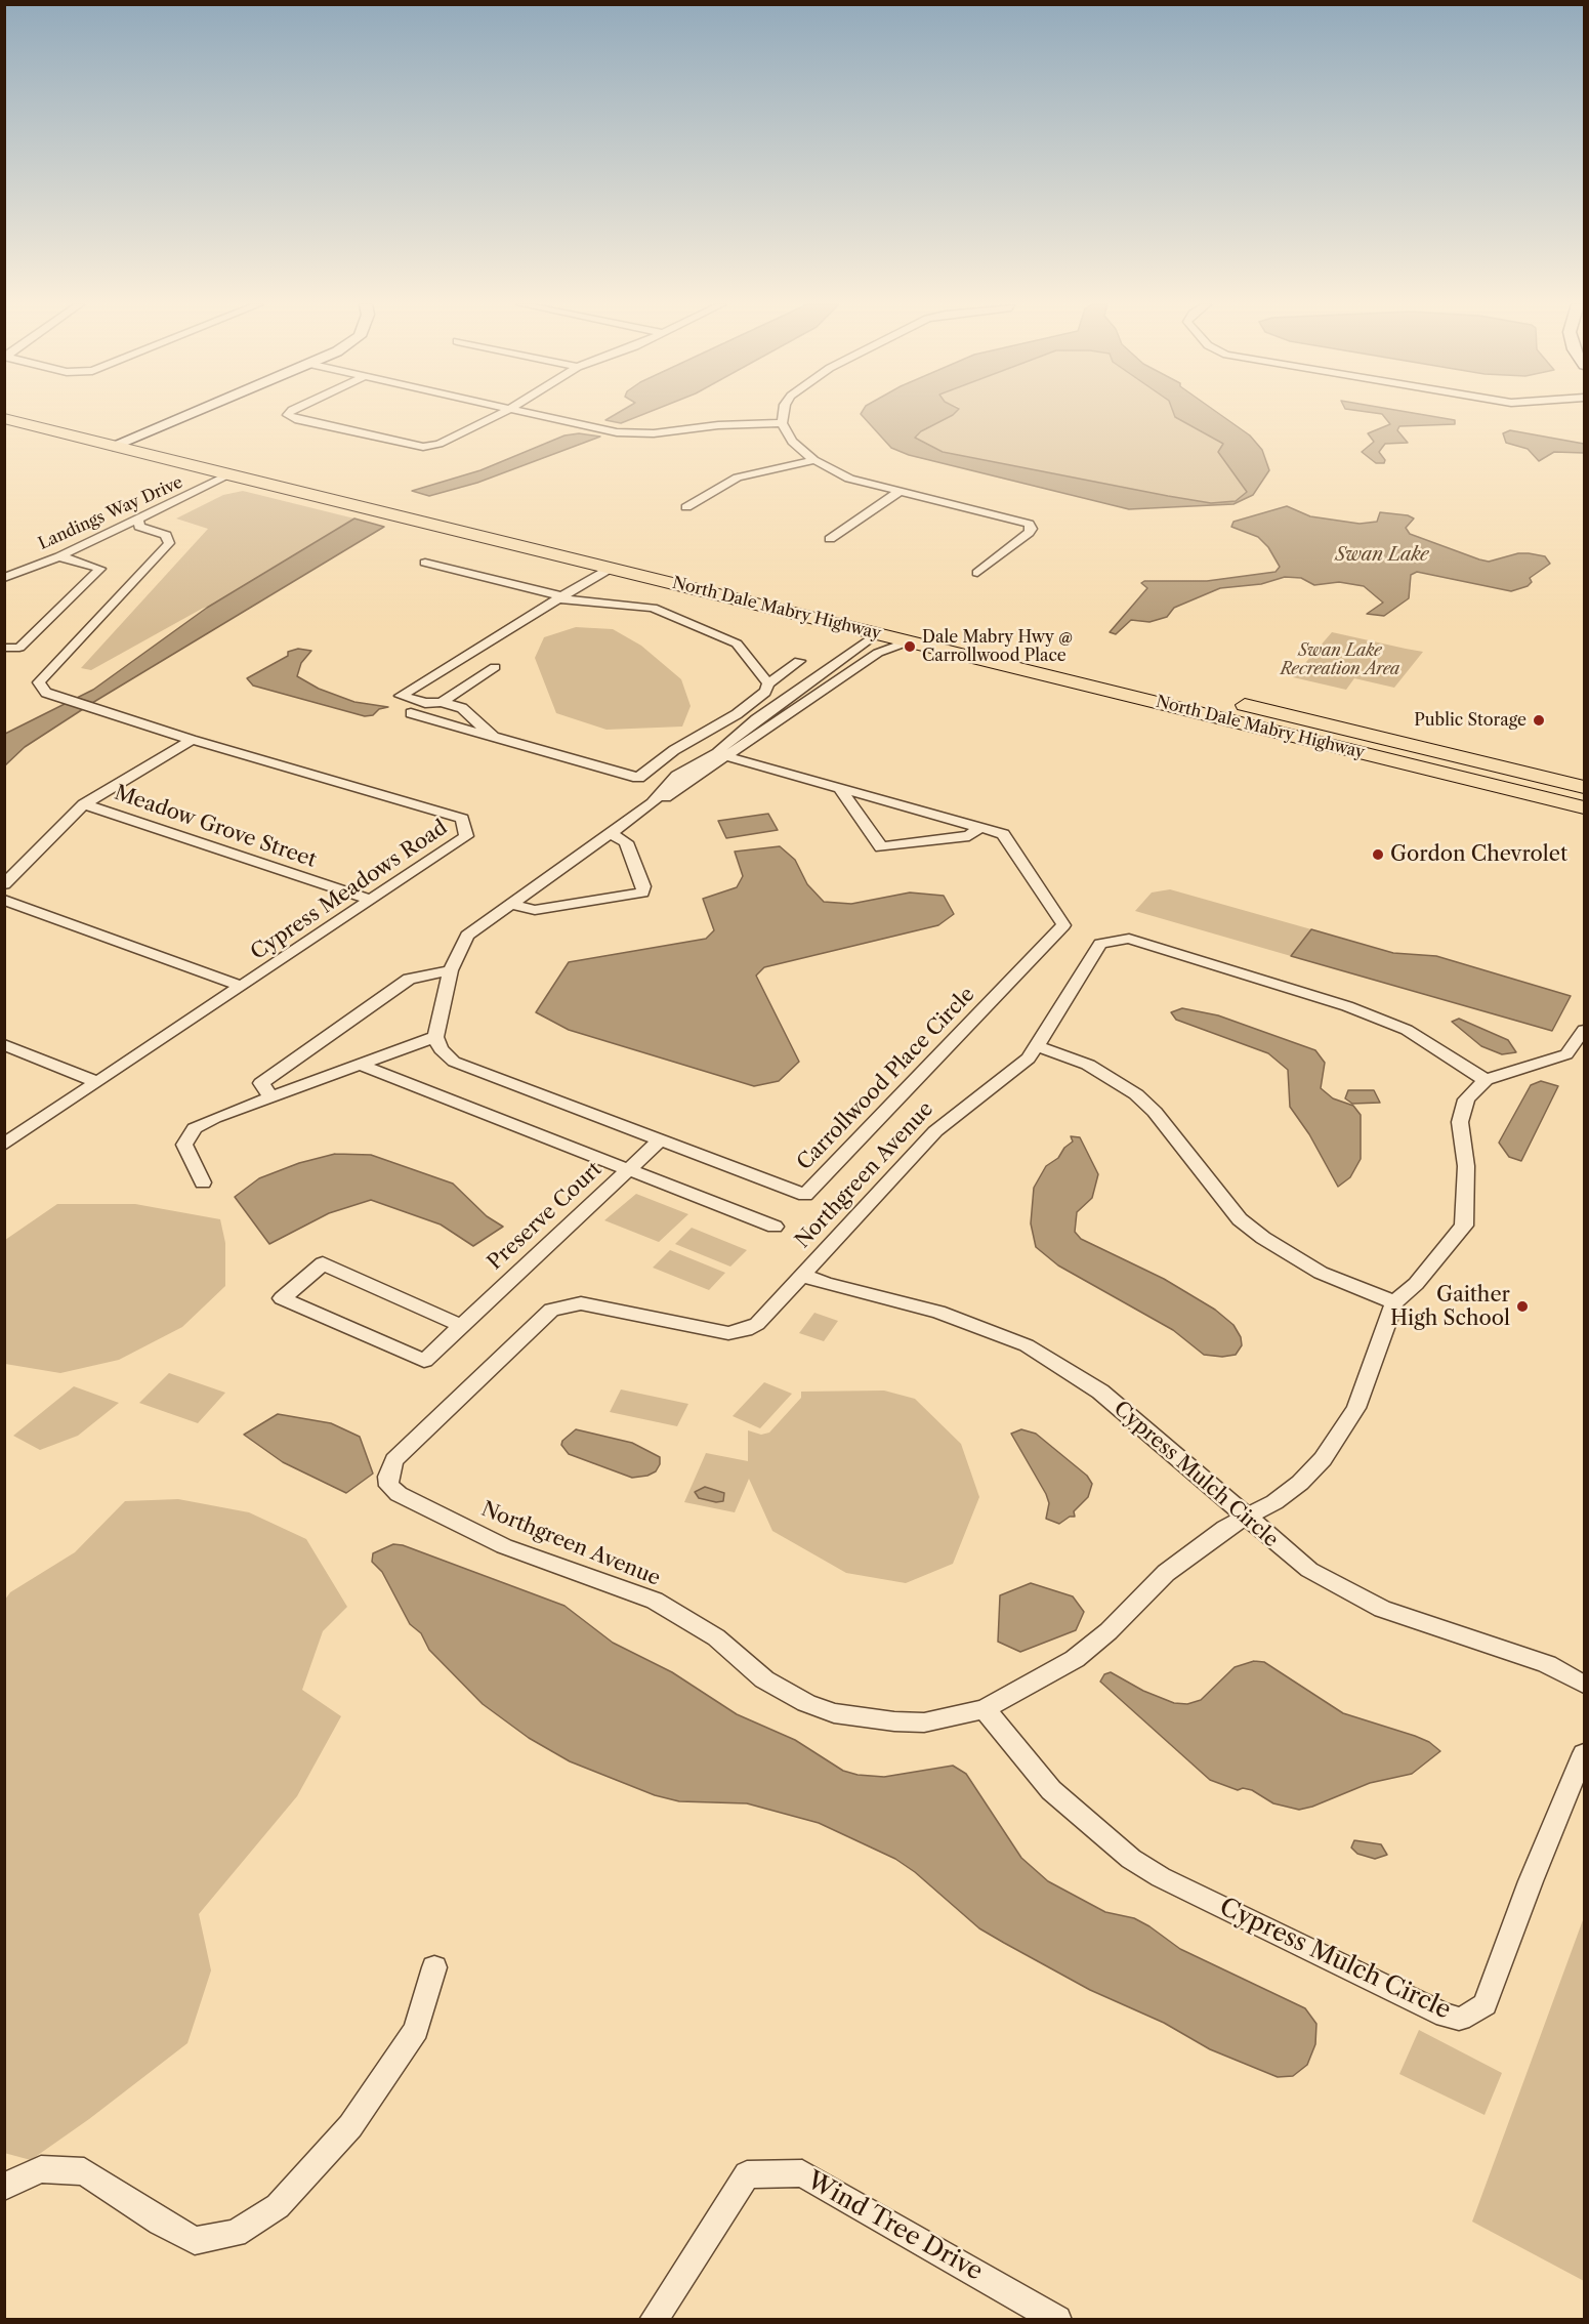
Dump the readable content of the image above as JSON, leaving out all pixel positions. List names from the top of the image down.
{
  "streets": {
    "main road": ["North Dale Mabry Highway"],
    "street": [
      "Landings Way Drive",
      "Meadow Grove Street",
      "Cypress Meadows Road",
      "Carrollwood Place Circle",
      "Northgreen Avenue",
      "Preserve Court",
      "Cypress Mulch Circle",
      "Wind Tree Drive"
    ]
  },
  "crossings": [
    ["Landings Way Drive", "North Dale Mabry Highway"],
    ["Landings Way Drive", "Cypress Meadows Road"],
    ["Meadow Grove Street", "Cypress Meadows Road"],
    ["Carrollwood Place Circle", "Preserve Court"],
    ["Northgreen Avenue", "Cypress Mulch Circle"]
  ],
  "water": ["Swan Lake"],
  "parks": ["Swan Lake Recreation Area"],
  "places": [
    "Dale Mabry Hwy @ Carrollwood Place",
    "Public Storage",
    "Gordon Chevrolet",
    "Gaither High School"
  ]
}
